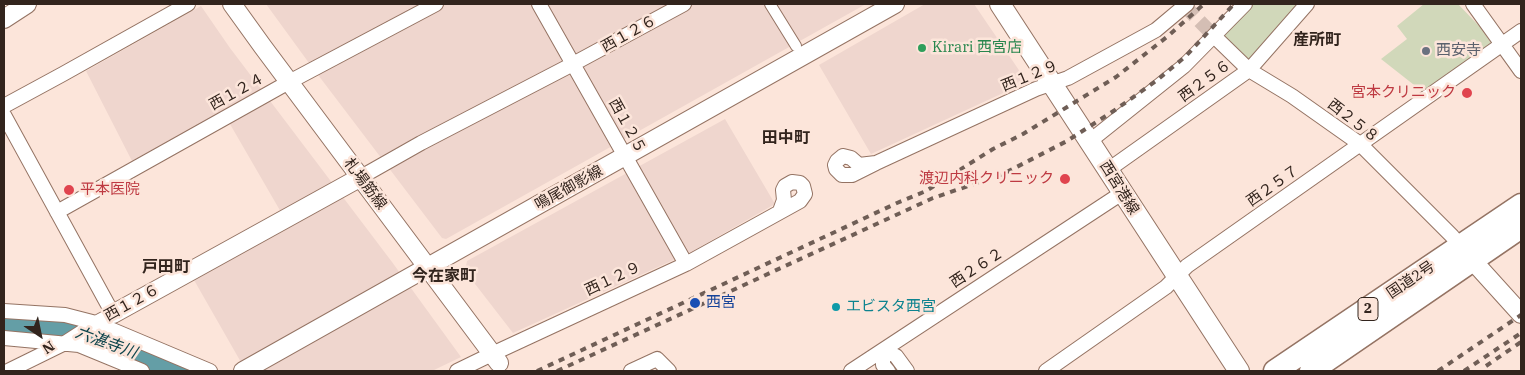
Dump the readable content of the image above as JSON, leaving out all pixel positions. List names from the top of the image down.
{
  "streets": {
    "highway": ["国道2号", "2"],
    "main road": ["西宮港線"],
    "street": [
      "西１２６",
      "西１２９",
      "西２５６",
      "西１２４",
      "西２５８",
      "西１２５",
      "札場筋線",
      "西２５７",
      "鳴尾御影線",
      "西２６２"
    ]
  },
  "crossings": [
    ["西１２６", "西１２５"],
    ["西１２６", "札場筋線"],
    ["西１２９", "西１２５"],
    ["西１２９", "札場筋線"],
    ["西１２９", "西宮港線"],
    ["西２５６", "西２５８"],
    ["西２５６", "西宮港線"],
    ["西１２４", "札場筋線"],
    ["西２５８", "西２５７"],
    ["西２５８", "国道2号"],
    ["西１２５", "鳴尾御影線"],
    ["札場筋線", "鳴尾御影線"],
    ["西２５７", "西宮港線"],
    ["西宮港線", "西２６２"]
  ],
  "districts": [
    "産所町",
    "田中町",
    "戸田町",
    "今在家町"
  ],
  "water": ["六湛寺川"],
  "places": [
    "Kirari 西宮店",
    "西安寺",
    "宮本クリニック",
    "渡辺内科クリニック",
    "平本医院",
    "西宮",
    "エビスタ西宮"
  ],
  "north": "bottom right"
}
